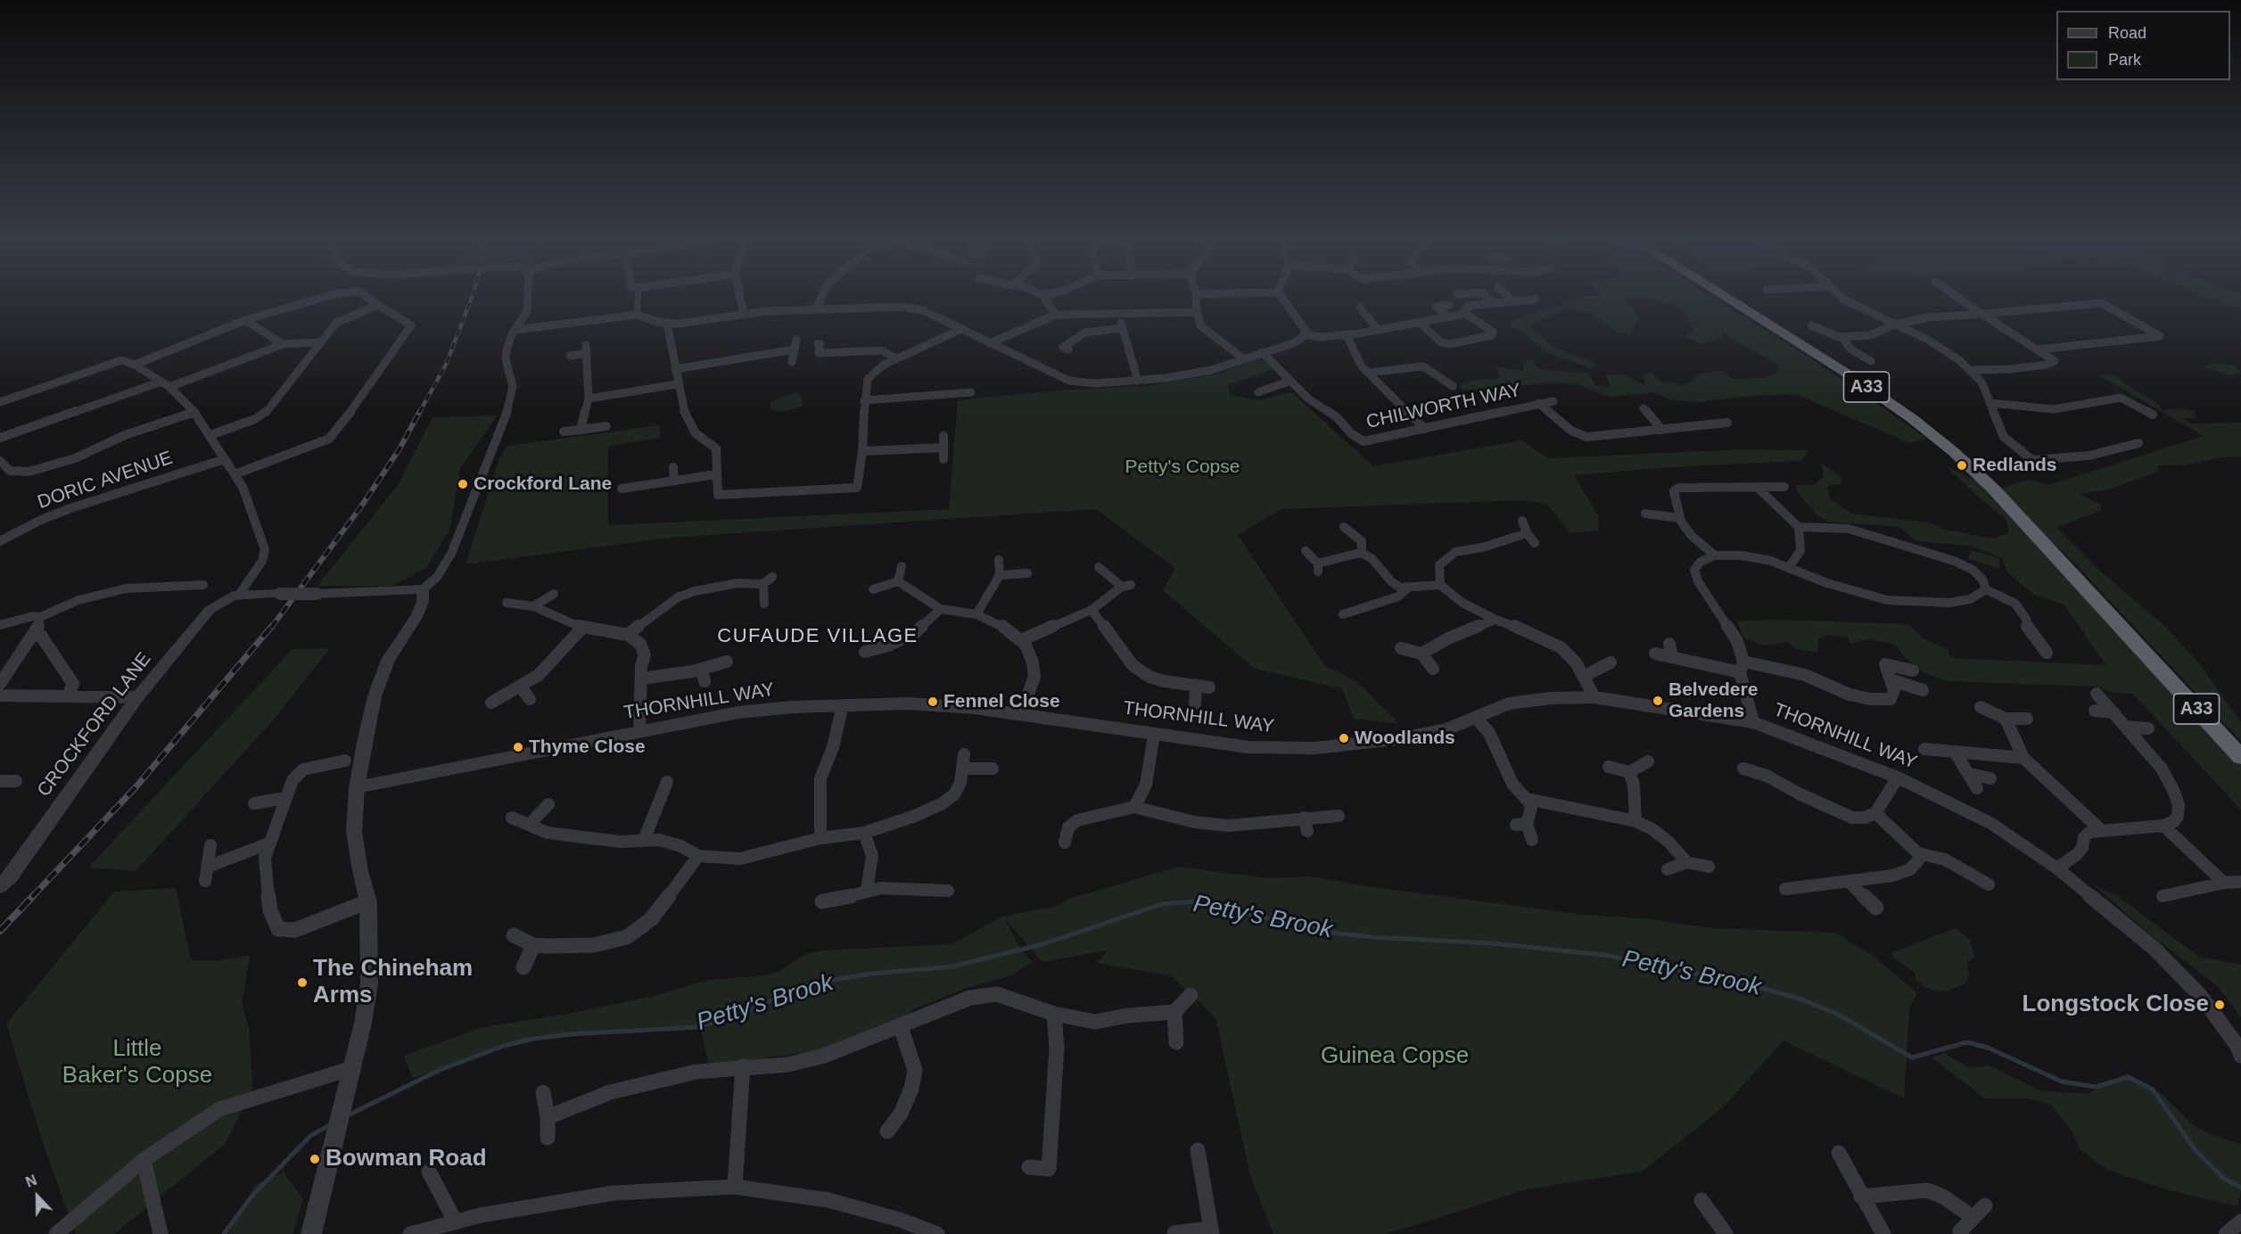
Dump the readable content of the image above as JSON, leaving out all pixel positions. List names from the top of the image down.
{
  "streets": {
    "highway": ["A33"],
    "street": [
      "CHILWORTH WAY",
      "DORIC AVENUE",
      "THORNHILL WAY",
      "CROCKFORD LANE"
    ]
  },
  "districts": ["CUFAUDE VILLAGE"],
  "water": ["Petty's Brook"],
  "parks": ["Petty's Copse", "Little Baker's Copse", "Guinea Copse"],
  "places": [
    "Redlands",
    "Crockford Lane",
    "Belvedere Gardens",
    "Fennel Close",
    "Woodlands",
    "Thyme Close",
    "The Chineham Arms",
    "Longstock Close",
    "Bowman Road"
  ],
  "legend": ["Road", "Park"],
  "north": "top"
}
